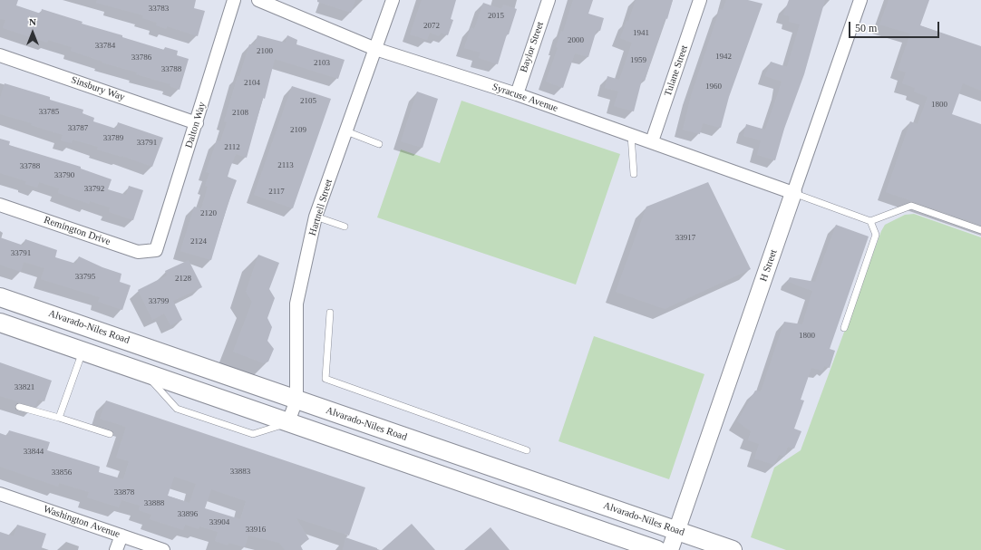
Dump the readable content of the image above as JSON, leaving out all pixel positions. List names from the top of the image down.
{
  "streets": {
    "main road": ["Alvarado-Niles Road"],
    "street": [
      "Baylor Street",
      "Tulane Street",
      "Sinsbury Way",
      "Syracuse Avenue",
      "Dalton Way",
      "Hartnell Street",
      "Remington Drive",
      "H Street",
      "Washington Avenue"
    ]
  },
  "crossings": [
    ["Baylor Street", "Syracuse Avenue"],
    ["Tulane Street", "Syracuse Avenue"],
    ["Sinsbury Way", "Dalton Way"],
    ["Syracuse Avenue", "Hartnell Street"],
    ["Syracuse Avenue", "H Street"],
    ["Dalton Way", "Remington Drive"],
    ["Hartnell Street", "Alvarado-Niles Road"],
    ["H Street", "Alvarado-Niles Road"]
  ],
  "house_numbers": [
    "33783",
    "2015",
    "2072",
    "1941",
    "2000",
    "33784",
    "2100",
    "1942",
    "33786",
    "1959",
    "2103",
    "33788",
    "2104",
    "1960",
    "2105",
    "1800",
    "33785",
    "2108",
    "33787",
    "2109",
    "33789",
    "33791",
    "2112",
    "2113",
    "33788",
    "33790",
    "33792",
    "2117",
    "2120",
    "33917",
    "2124",
    "33791",
    "33795",
    "2128",
    "33799",
    "1800",
    "33821",
    "33844",
    "33883",
    "33856",
    "33878",
    "33888",
    "33896",
    "33904",
    "33916"
  ],
  "scale_bar": "50 m",
  "north": "top"
}
